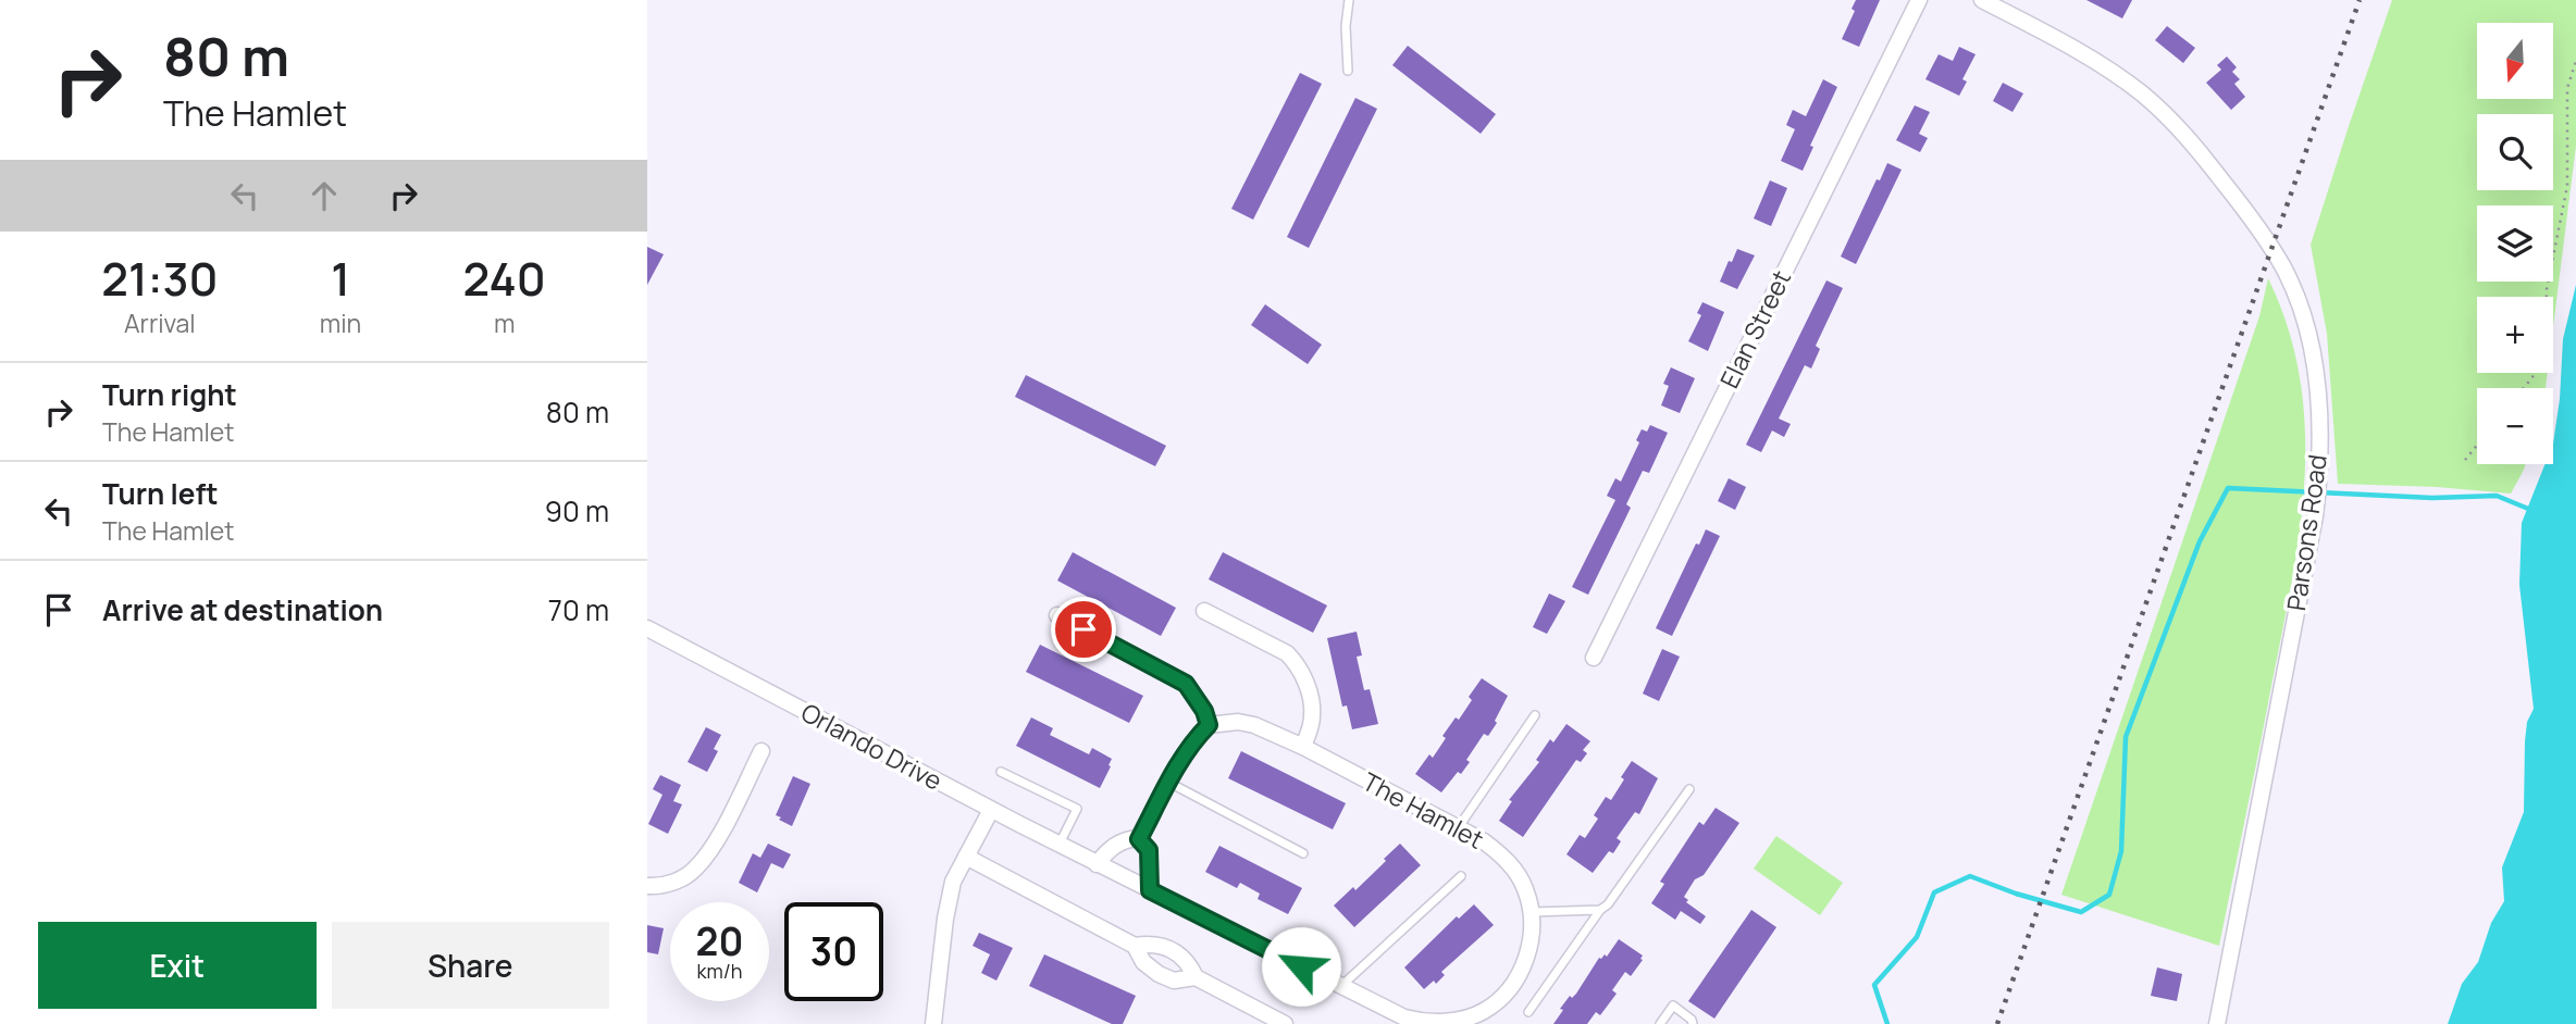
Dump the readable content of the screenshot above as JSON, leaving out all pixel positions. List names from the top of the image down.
{
  "streets": {
    "street": [
      "Elan Street",
      "Parsons Road",
      "Orlando Drive",
      "The Hamlet"
    ]
  },
  "crossings": [
    ["Orlando Drive", "The Hamlet"]
  ],
  "north": "bottom",
  "page": {
    "turn": ["80 m", "The Hamlet"],
    "map_buttons": ["+", "−"],
    "eta": [
      "21:30",
      "Arrival",
      "1",
      "min",
      "240",
      "m"
    ],
    "list": [
      {
        "name": "Turn right",
        "note": "The Hamlet",
        "value": "80 m"
      },
      {
        "name": "Turn left",
        "note": "The Hamlet",
        "value": "90 m"
      },
      {
        "name": "Arrive at destination",
        "value": "70 m"
      }
    ],
    "speed": "20 km/h",
    "limit": "30",
    "buttons": ["Exit", "Share"]
  }
}
